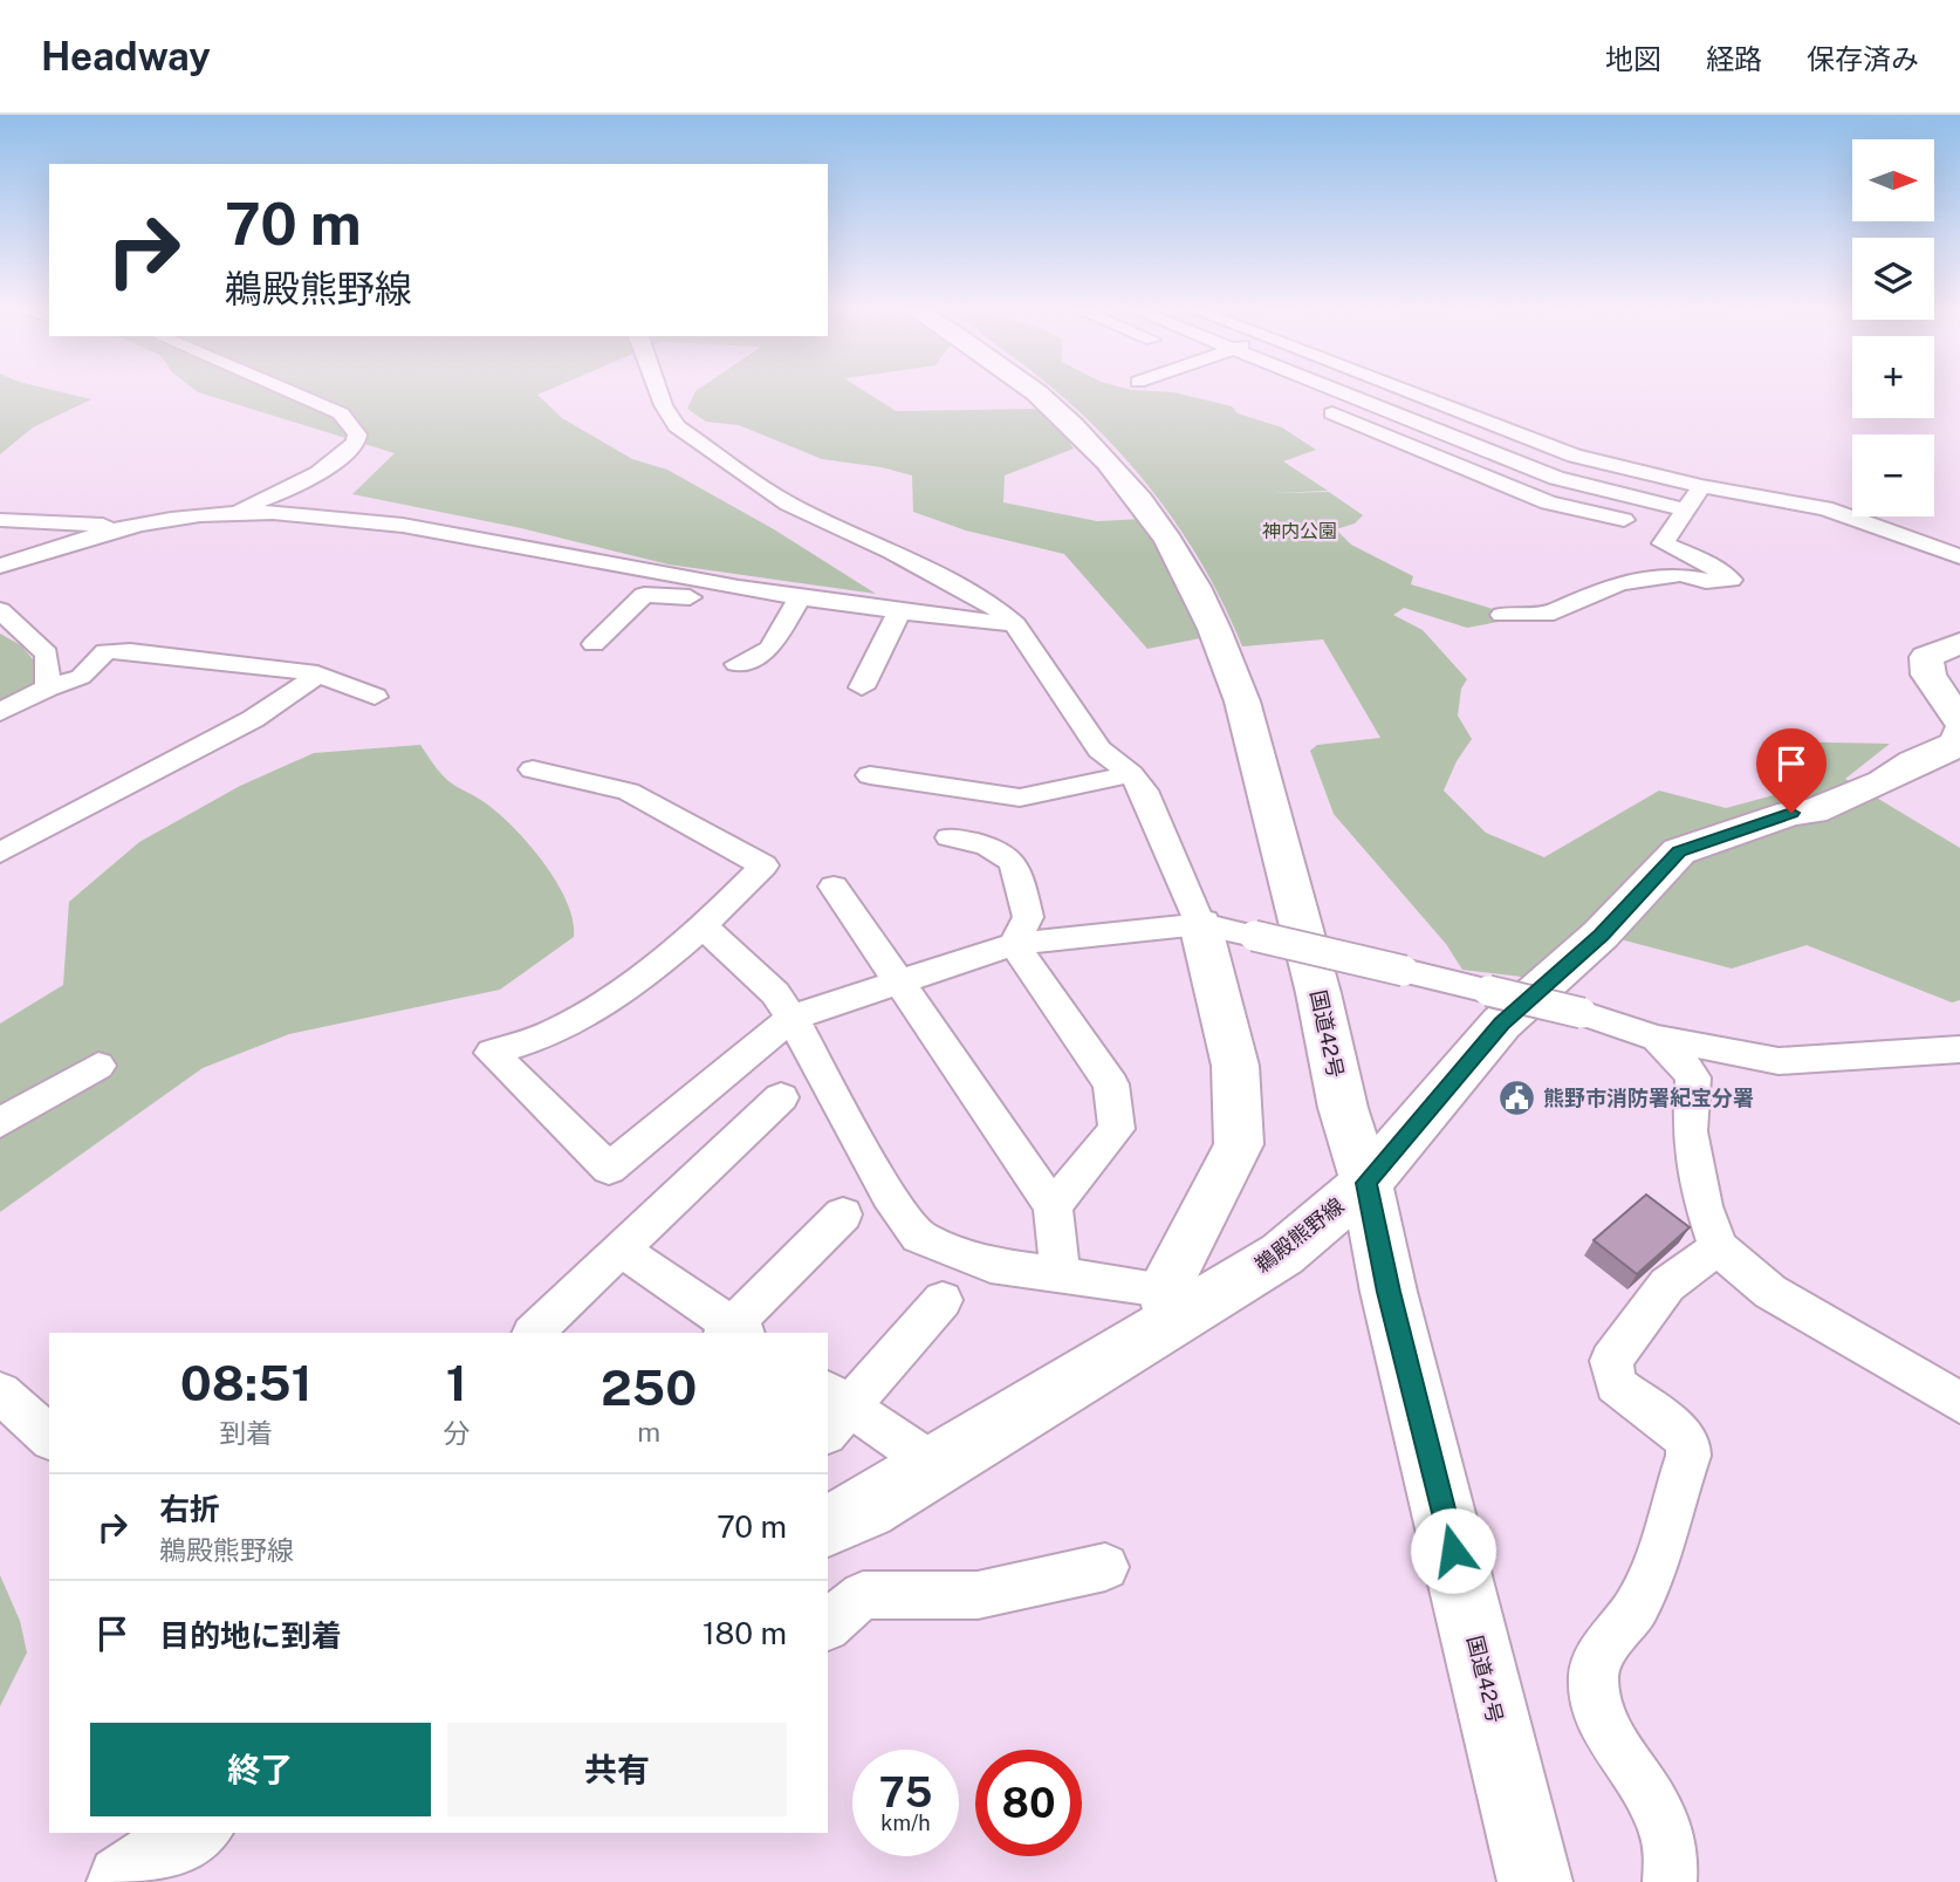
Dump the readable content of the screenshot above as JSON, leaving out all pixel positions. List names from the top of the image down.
{
  "streets": {
    "main road": ["国道42号", "鵜殿熊野線"]
  },
  "crossings": [
    ["国道42号", "鵜殿熊野線"]
  ],
  "parks": ["神内公園"],
  "places": {
    "public building": ["熊野市消防署紀宝分署"]
  },
  "north": "right",
  "page": {
    "header": "Headway",
    "nav": ["地図", "経路", "保存済み"],
    "map_buttons": ["+", "−"],
    "turn": ["70 m", "鵜殿熊野線"],
    "eta": [
      "08:51",
      "到着",
      "1",
      "分",
      "250",
      "m"
    ],
    "list": [
      {
        "name": "右折",
        "note": "鵜殿熊野線",
        "value": "70 m"
      },
      {
        "name": "目的地に到着",
        "value": "180 m"
      }
    ],
    "buttons": ["終了", "共有"],
    "speed": "75 km/h",
    "limit": "80"
  }
}
